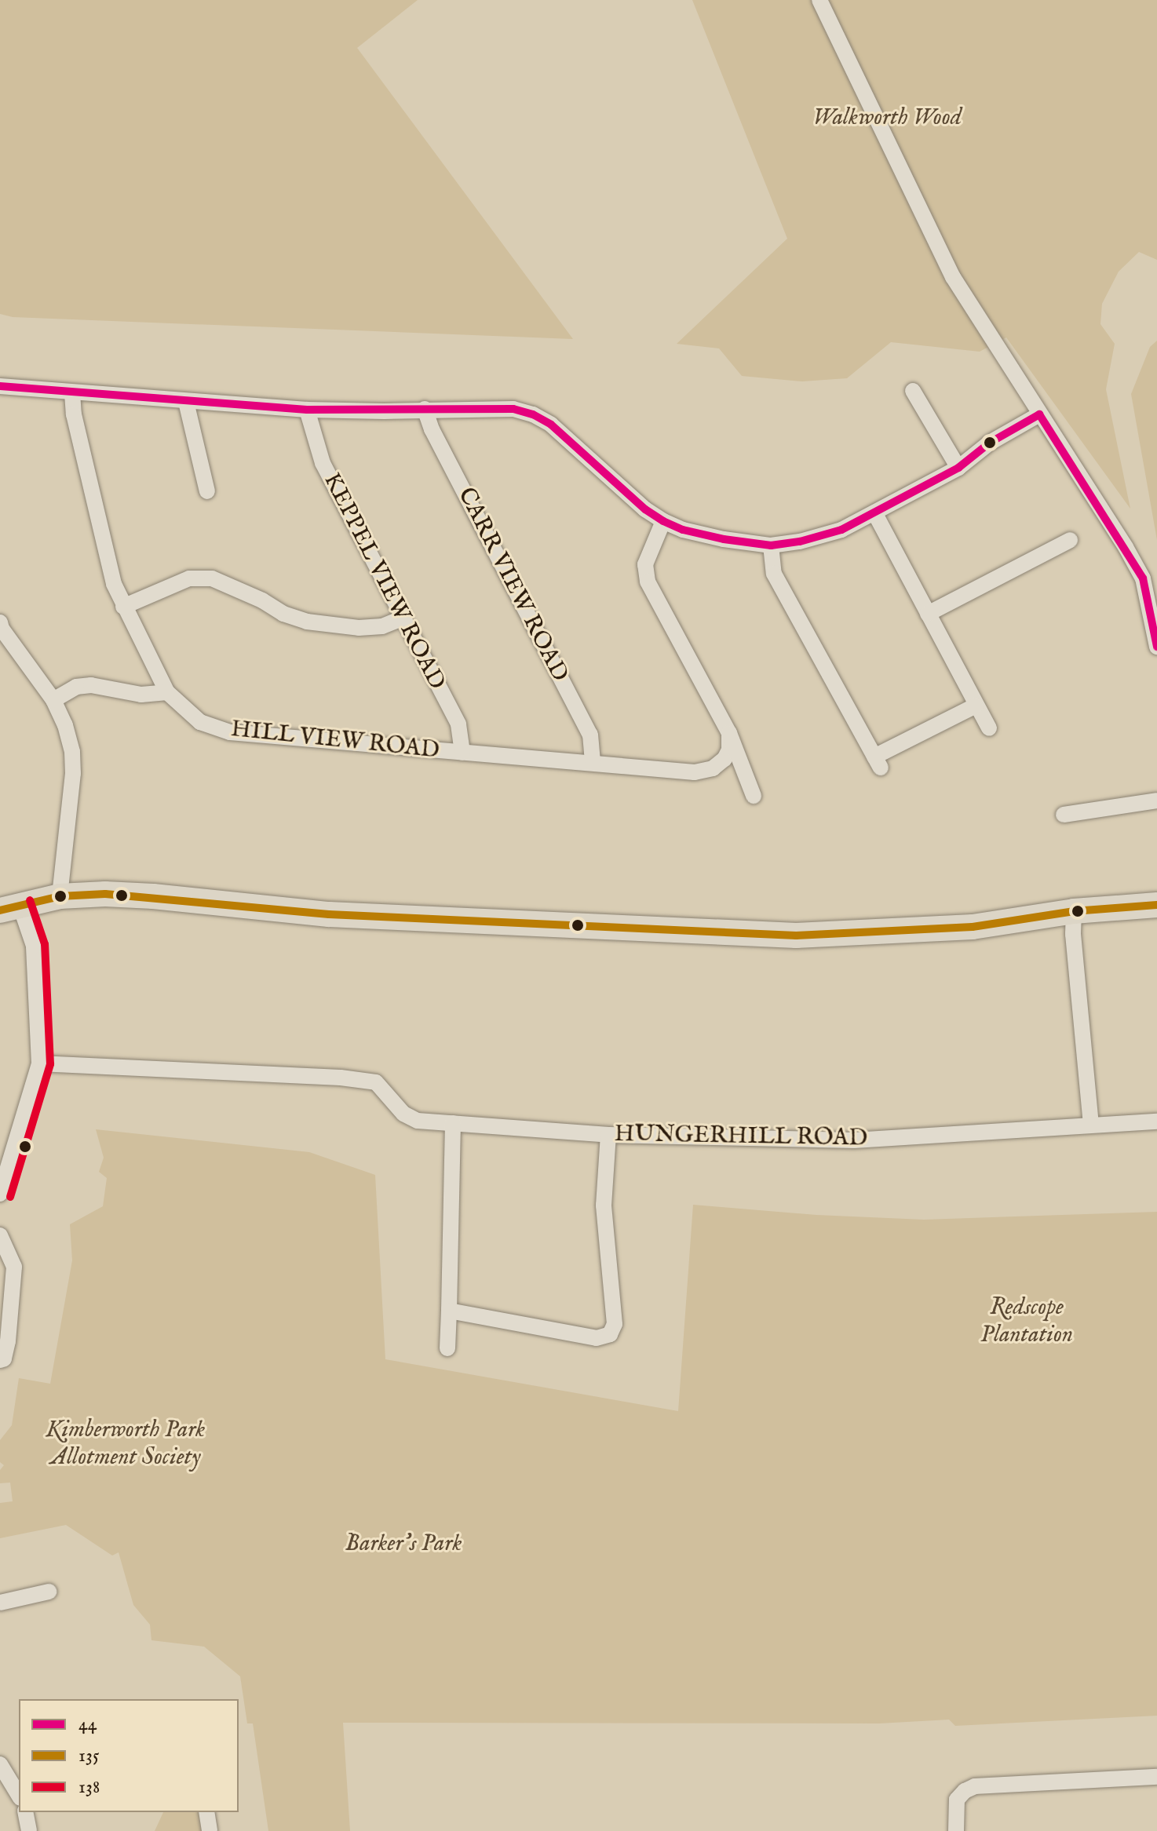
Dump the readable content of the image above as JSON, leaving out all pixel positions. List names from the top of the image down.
{
  "streets": {
    "street": [
      "KEPPEL VIEW ROAD",
      "CARR VIEW ROAD",
      "HILL VIEW ROAD",
      "HUNGERHILL ROAD"
    ]
  },
  "crossings": [
    ["KEPPEL VIEW ROAD", "HILL VIEW ROAD"],
    ["CARR VIEW ROAD", "HILL VIEW ROAD"]
  ],
  "parks": [
    "Walkworth Wood",
    "Redscope Plantation",
    "Kimberworth Park Allotment Society",
    "Barker's Park"
  ],
  "lines": ["transit line 44", "transit line 135", "transit line 138"],
  "legend": ["44", "135", "138"]
}
